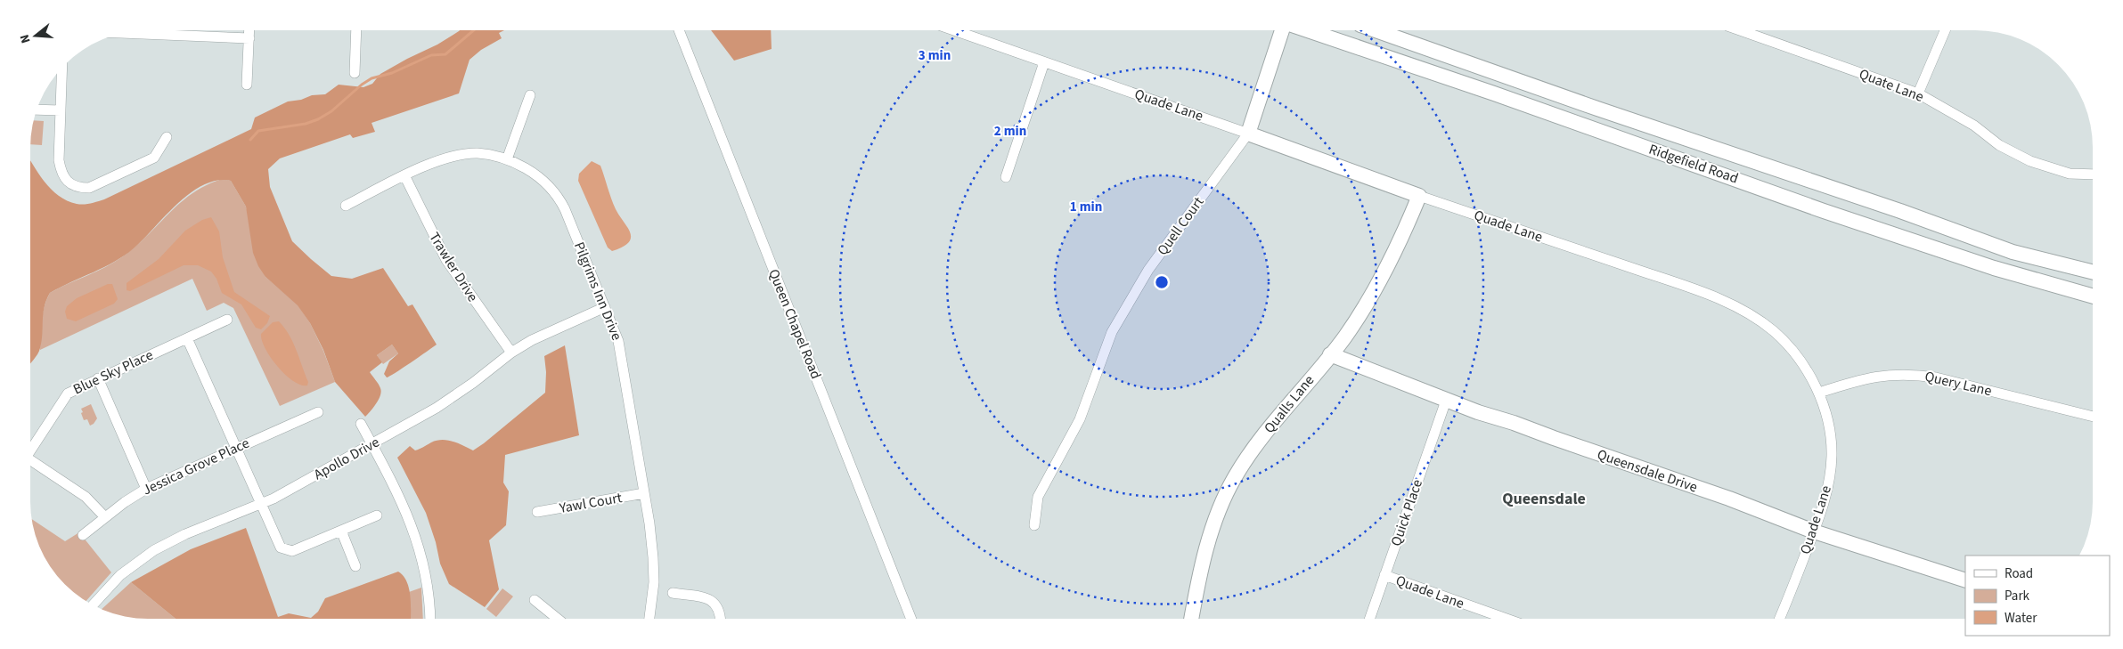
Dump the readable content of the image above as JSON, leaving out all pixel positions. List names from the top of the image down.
{
  "streets": {
    "main road": [
      "Quade Lane",
      "Ridgefield Road",
      "Quell Court",
      "Qualls Lane",
      "Queensdale Drive"
    ],
    "street": [
      "Quate Lane",
      "Trawler Drive",
      "Pilgrims Inn Drive",
      "Queen Chapel Road",
      "Blue Sky Place",
      "Query Lane",
      "Apollo Drive",
      "Jessica Grove Place",
      "Yawl Court",
      "Quick Place"
    ]
  },
  "crossings": [
    ["Quade Lane", "Quell Court"],
    ["Quade Lane", "Query Lane"],
    ["Quade Lane", "Qualls Lane"],
    ["Quade Lane", "Queensdale Drive"],
    ["Quade Lane", "Quick Place"],
    ["Trawler Drive", "Pilgrims Inn Drive"],
    ["Trawler Drive", "Apollo Drive"],
    ["Pilgrims Inn Drive", "Apollo Drive"],
    ["Pilgrims Inn Drive", "Yawl Court"],
    ["Qualls Lane", "Queensdale Drive"],
    ["Queensdale Drive", "Quick Place"]
  ],
  "districts": ["Queensdale"],
  "legend": ["Road", "Park", "Water"],
  "north": "left",
  "rings": ["3 min", "2 min", "1 min"]
}
